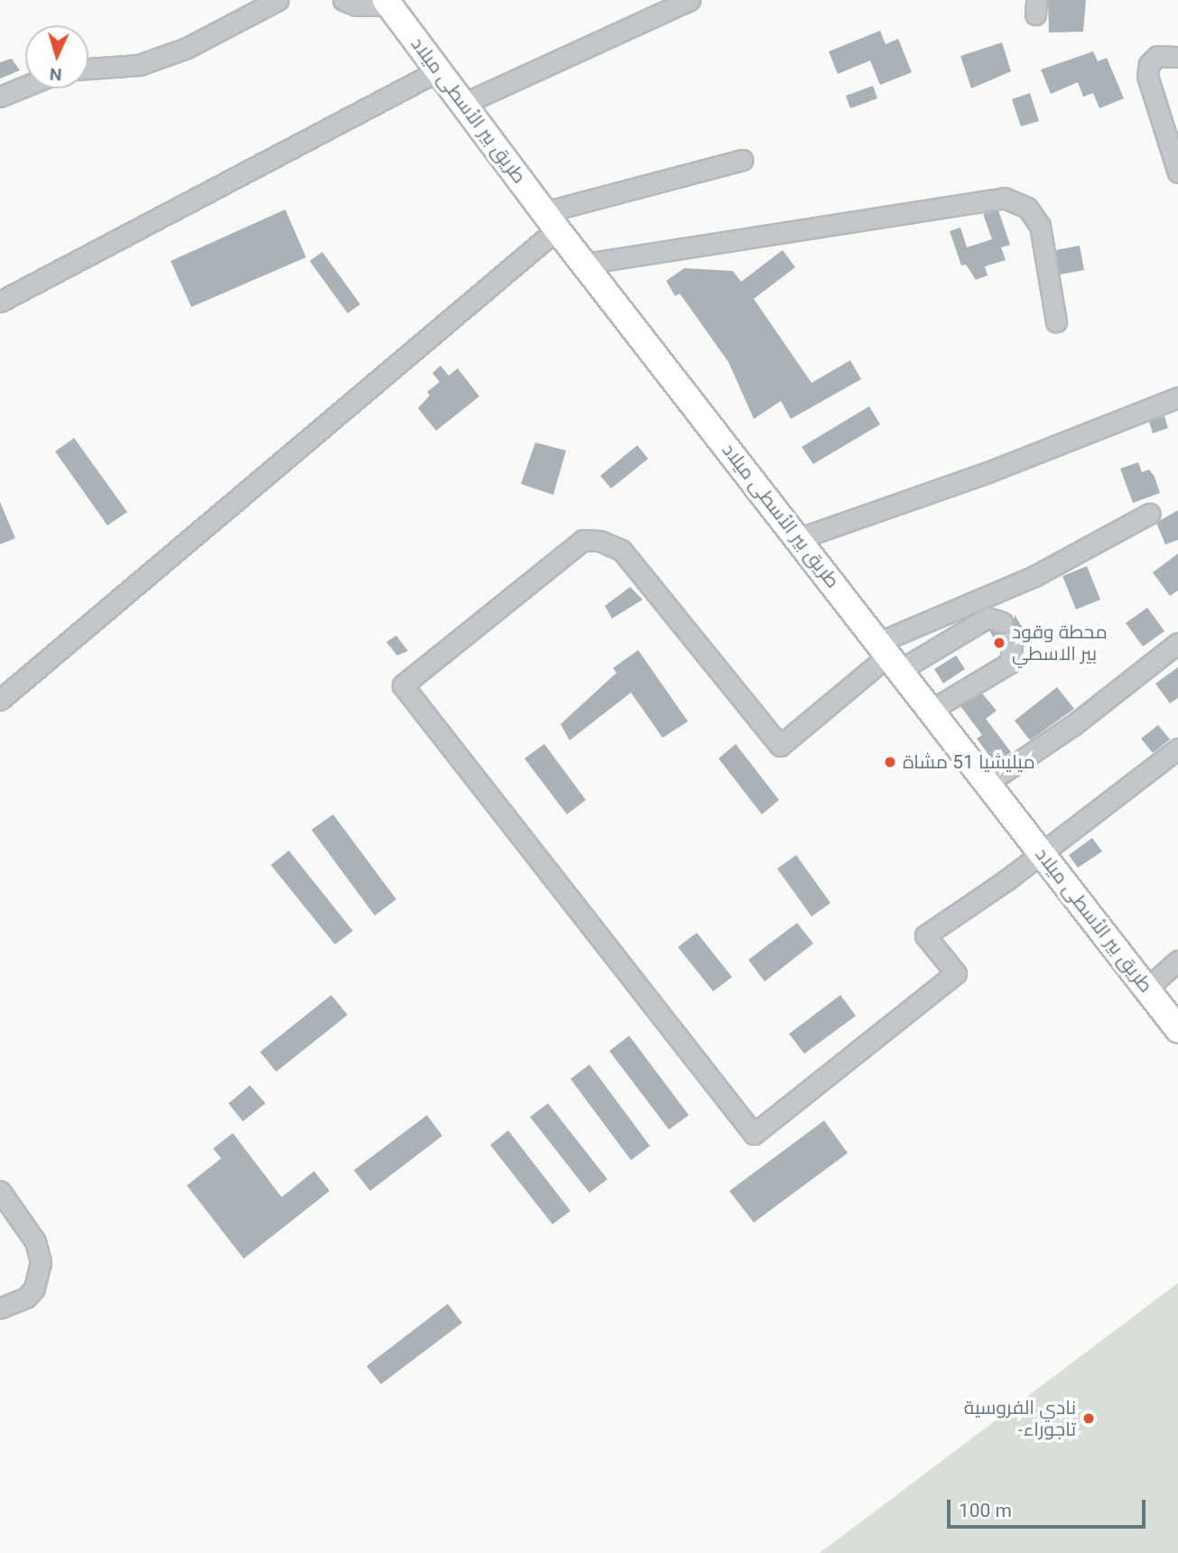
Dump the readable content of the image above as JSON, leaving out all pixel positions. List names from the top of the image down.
{
  "streets": {
    "main road": ["طريق بير الأسطى ميلاد"]
  },
  "places": ["محطة وقود بير الاسطي", "ميليشيا 51 مشاة", "نادي الفروسية -تاجوراء"],
  "scale_bar": "100 m",
  "north": "bottom"
}
